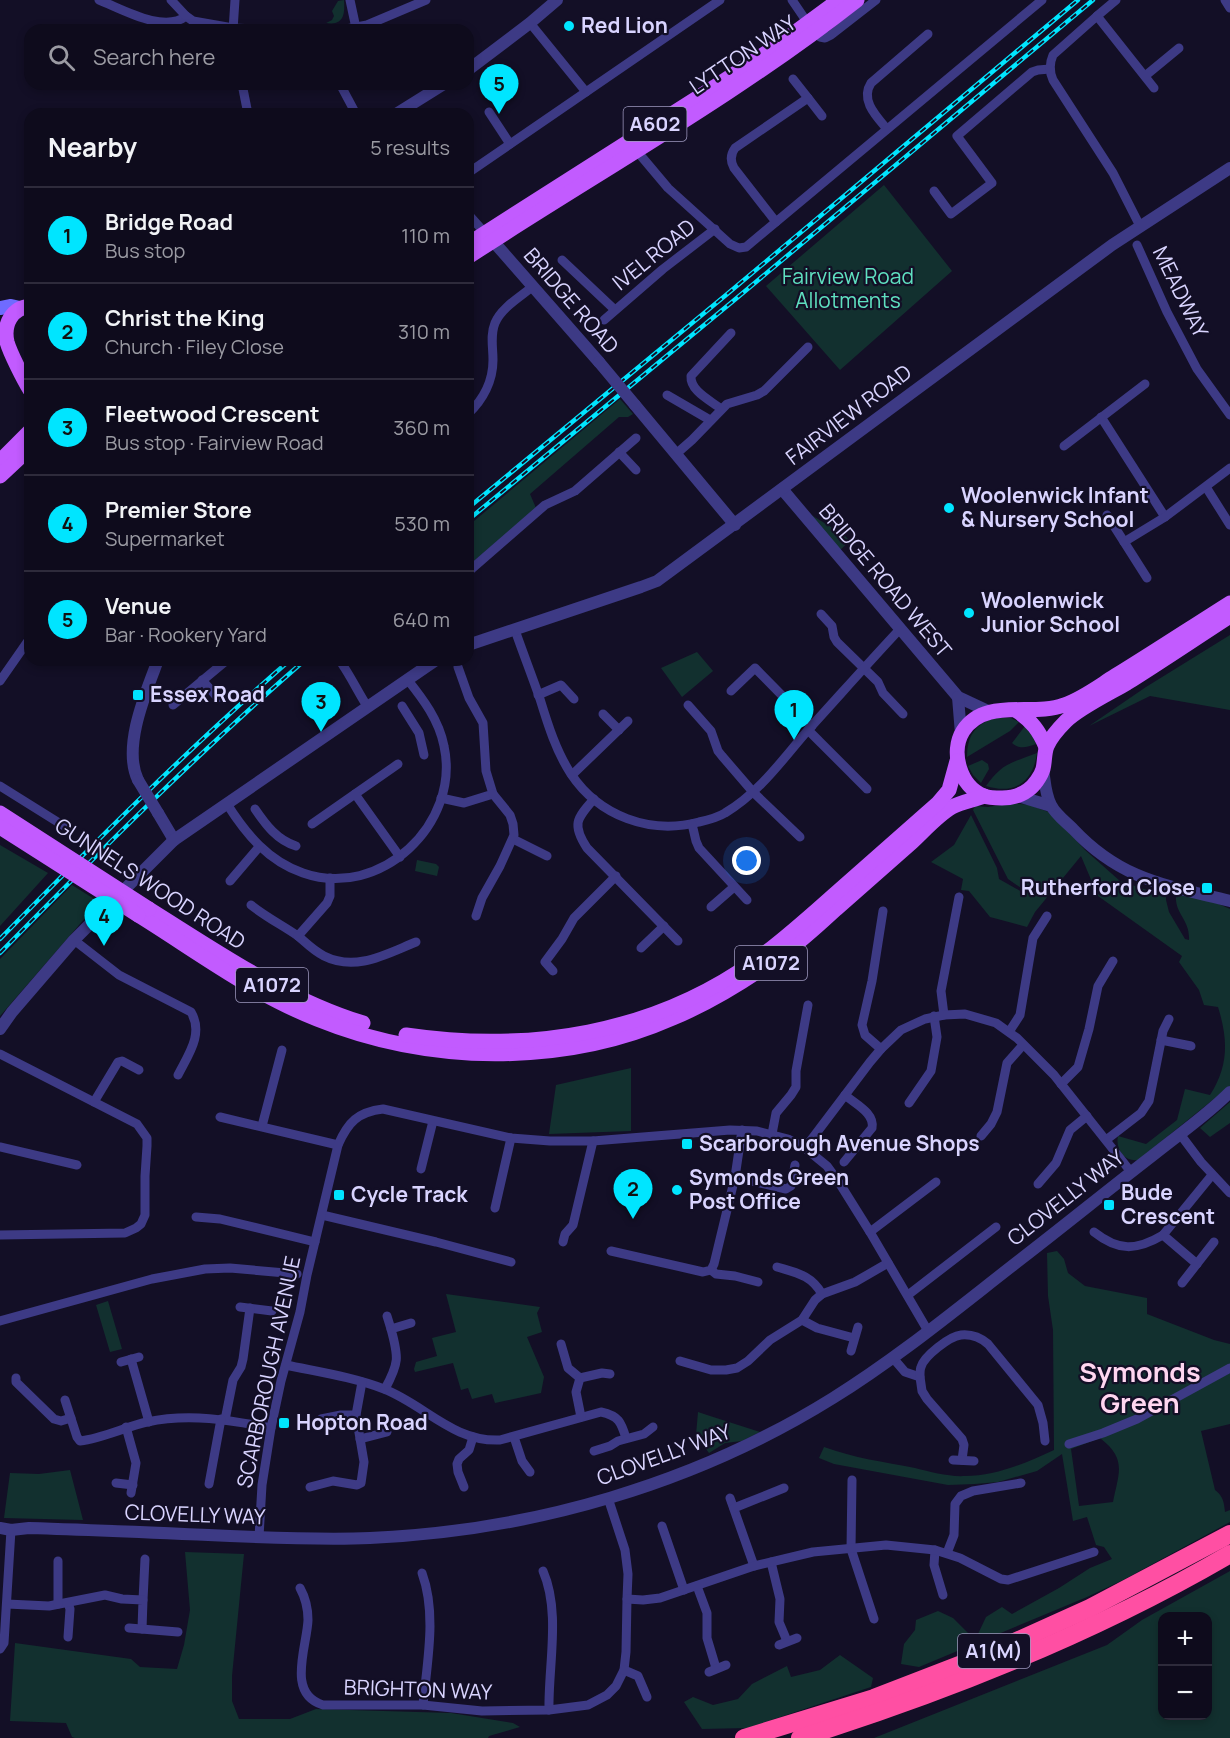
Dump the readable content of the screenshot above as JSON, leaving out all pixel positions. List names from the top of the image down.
{
  "streets": {
    "highway": ["A1(M)"],
    "main road": [
      "LYTTON WAY",
      "A602",
      "GUNNELS WOOD ROAD",
      "A1072"
    ],
    "street": [
      "IVEL ROAD",
      "MEADWAY",
      "BRIDGE ROAD",
      "FAIRVIEW ROAD",
      "BRIDGE ROAD WEST",
      "CLOVELLY WAY",
      "SCARBOROUGH AVENUE",
      "BRIGHTON WAY"
    ]
  },
  "crossings": [
    ["LYTTON WAY", "BRIDGE ROAD"],
    ["BRIDGE ROAD", "FAIRVIEW ROAD"],
    ["FAIRVIEW ROAD", "BRIDGE ROAD WEST"],
    ["CLOVELLY WAY", "SCARBOROUGH AVENUE"],
    ["CLOVELLY WAY", "BRIGHTON WAY"]
  ],
  "districts": ["Symonds Green"],
  "parks": ["Fairview Road Allotments"],
  "places": {
    "other": [
      "Red Lion",
      "Woolenwick Infant & Nursery School",
      "Woolenwick Junior School",
      "Symonds Green Post Office"
    ],
    "transit": [
      "Essex Road",
      "Rutherford Close",
      "Scarborough Avenue Shops",
      "Cycle Track",
      "Bude Crescent",
      "Hopton Road"
    ]
  },
  "page": {
    "search": "Search here",
    "pins": [
      "5",
      "3",
      "1",
      "4",
      "2"
    ],
    "heading": ["Nearby", "5 results"],
    "list": [
      {
        "mark": "1",
        "name": "Bridge Road",
        "note": "Bus stop",
        "value": "110 m"
      },
      {
        "mark": "2",
        "name": "Christ the King",
        "note": "Church · Filey Close",
        "value": "310 m"
      },
      {
        "mark": "3",
        "name": "Fleetwood Crescent",
        "note": "Bus stop · Fairview Road",
        "value": "360 m"
      },
      {
        "mark": "4",
        "name": "Premier Store",
        "note": "Supermarket",
        "value": "530 m"
      },
      {
        "mark": "5",
        "name": "Venue",
        "note": "Bar · Rookery Yard",
        "value": "640 m"
      }
    ],
    "map_buttons": ["+", "−"]
  }
}
